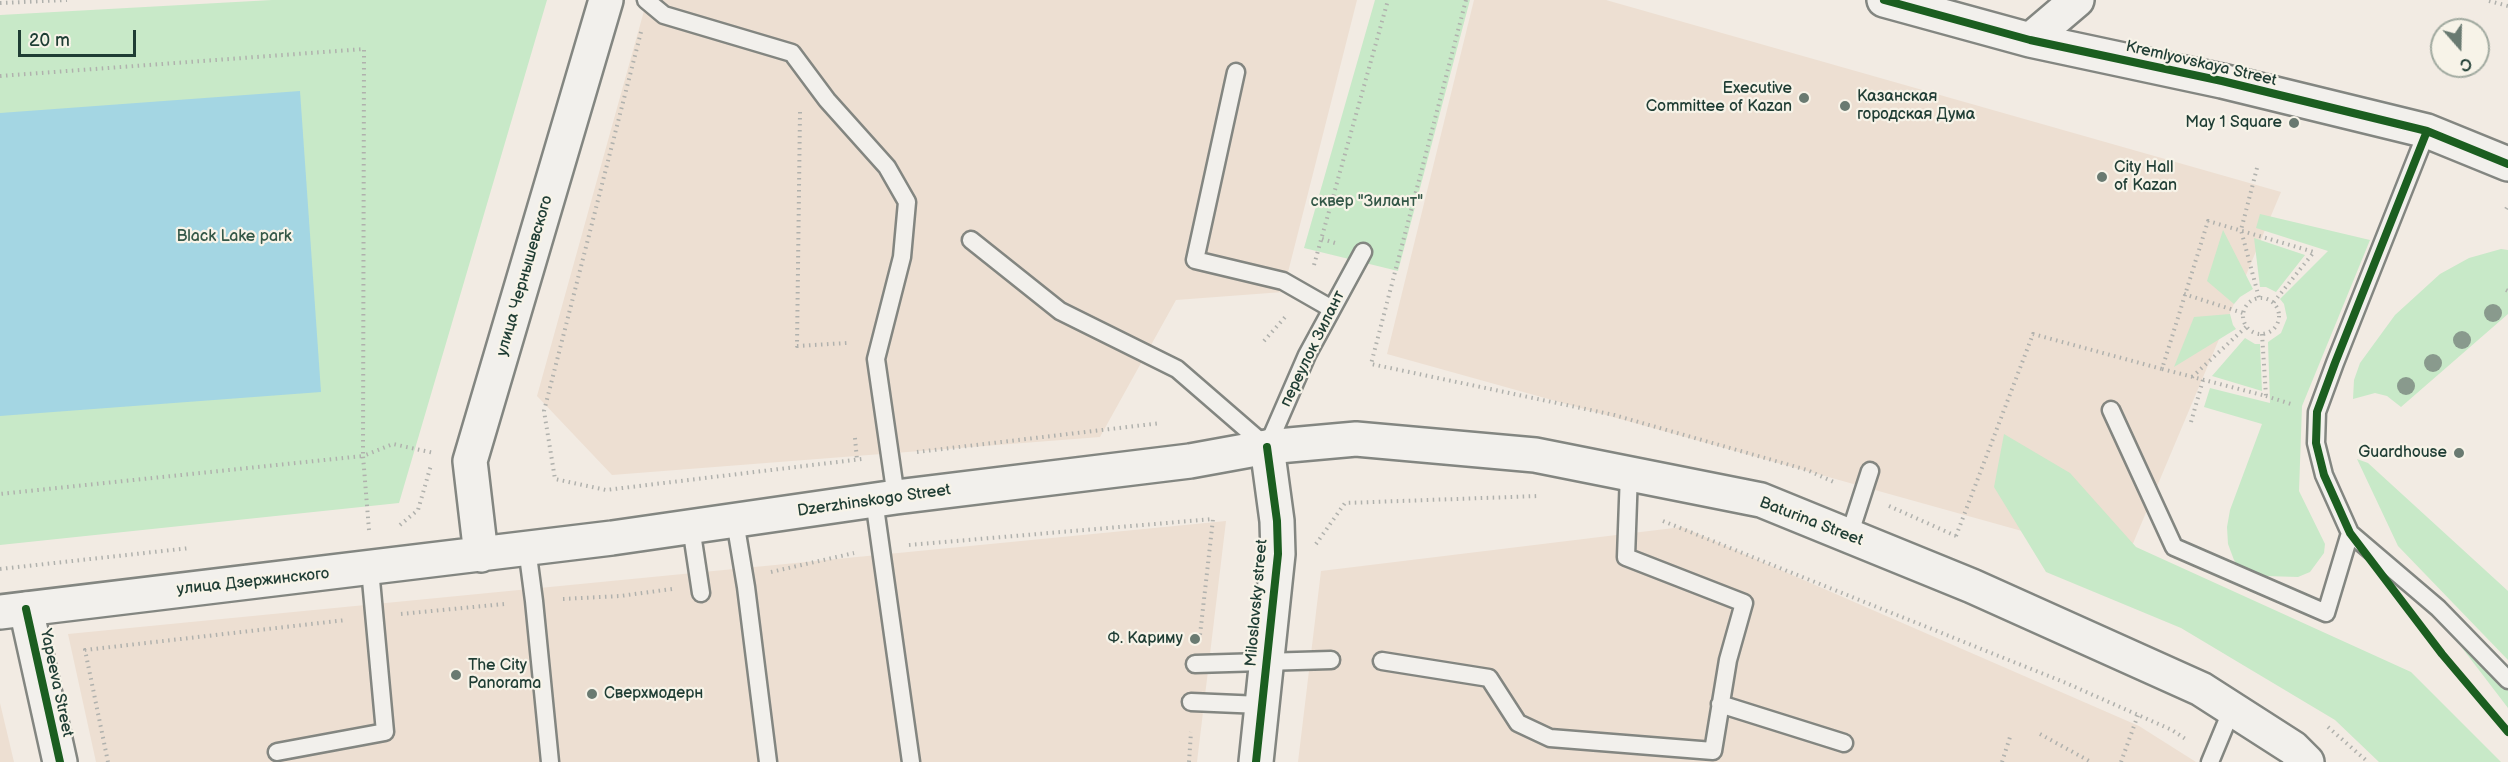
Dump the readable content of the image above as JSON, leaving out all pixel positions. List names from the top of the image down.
{
  "streets": {
    "main road": [
      "Kremlyovskaya Street",
      "улица Чернышевского",
      "Dzerzhinskogo Street",
      "Baturina Street",
      "улица Дзержинского",
      "Miloslavsky street",
      "Yapeeva Street"
    ],
    "lane": ["переулок Зилант"]
  },
  "crossings": [
    ["улица Чернышевского", "Dzerzhinskogo Street"],
    ["улица Чернышевского", "улица Дзержинского"],
    ["переулок Зилант", "Dzerzhinskogo Street"],
    ["переулок Зилант", "Baturina Street"],
    ["переулок Зилант", "Miloslavsky street"],
    ["Dzerzhinskogo Street", "Baturina Street"],
    ["Dzerzhinskogo Street", "улица Дзержинского"],
    ["Dzerzhinskogo Street", "Miloslavsky street"],
    ["Baturina Street", "Miloslavsky street"],
    ["улица Дзержинского", "Yapeeva Street"]
  ],
  "parks": ["сквер \"Зилант\"", "Black Lake park"],
  "places": [
    "Executive Committee of Kazan",
    "Казанская городская Дума",
    "May 1 Square",
    "City Hall of Kazan",
    "Guardhouse",
    "Ф. Кариму",
    "The City Panorama",
    "Сверхмодерн"
  ],
  "scale_bar": "20 m",
  "north": "bottom"
}
